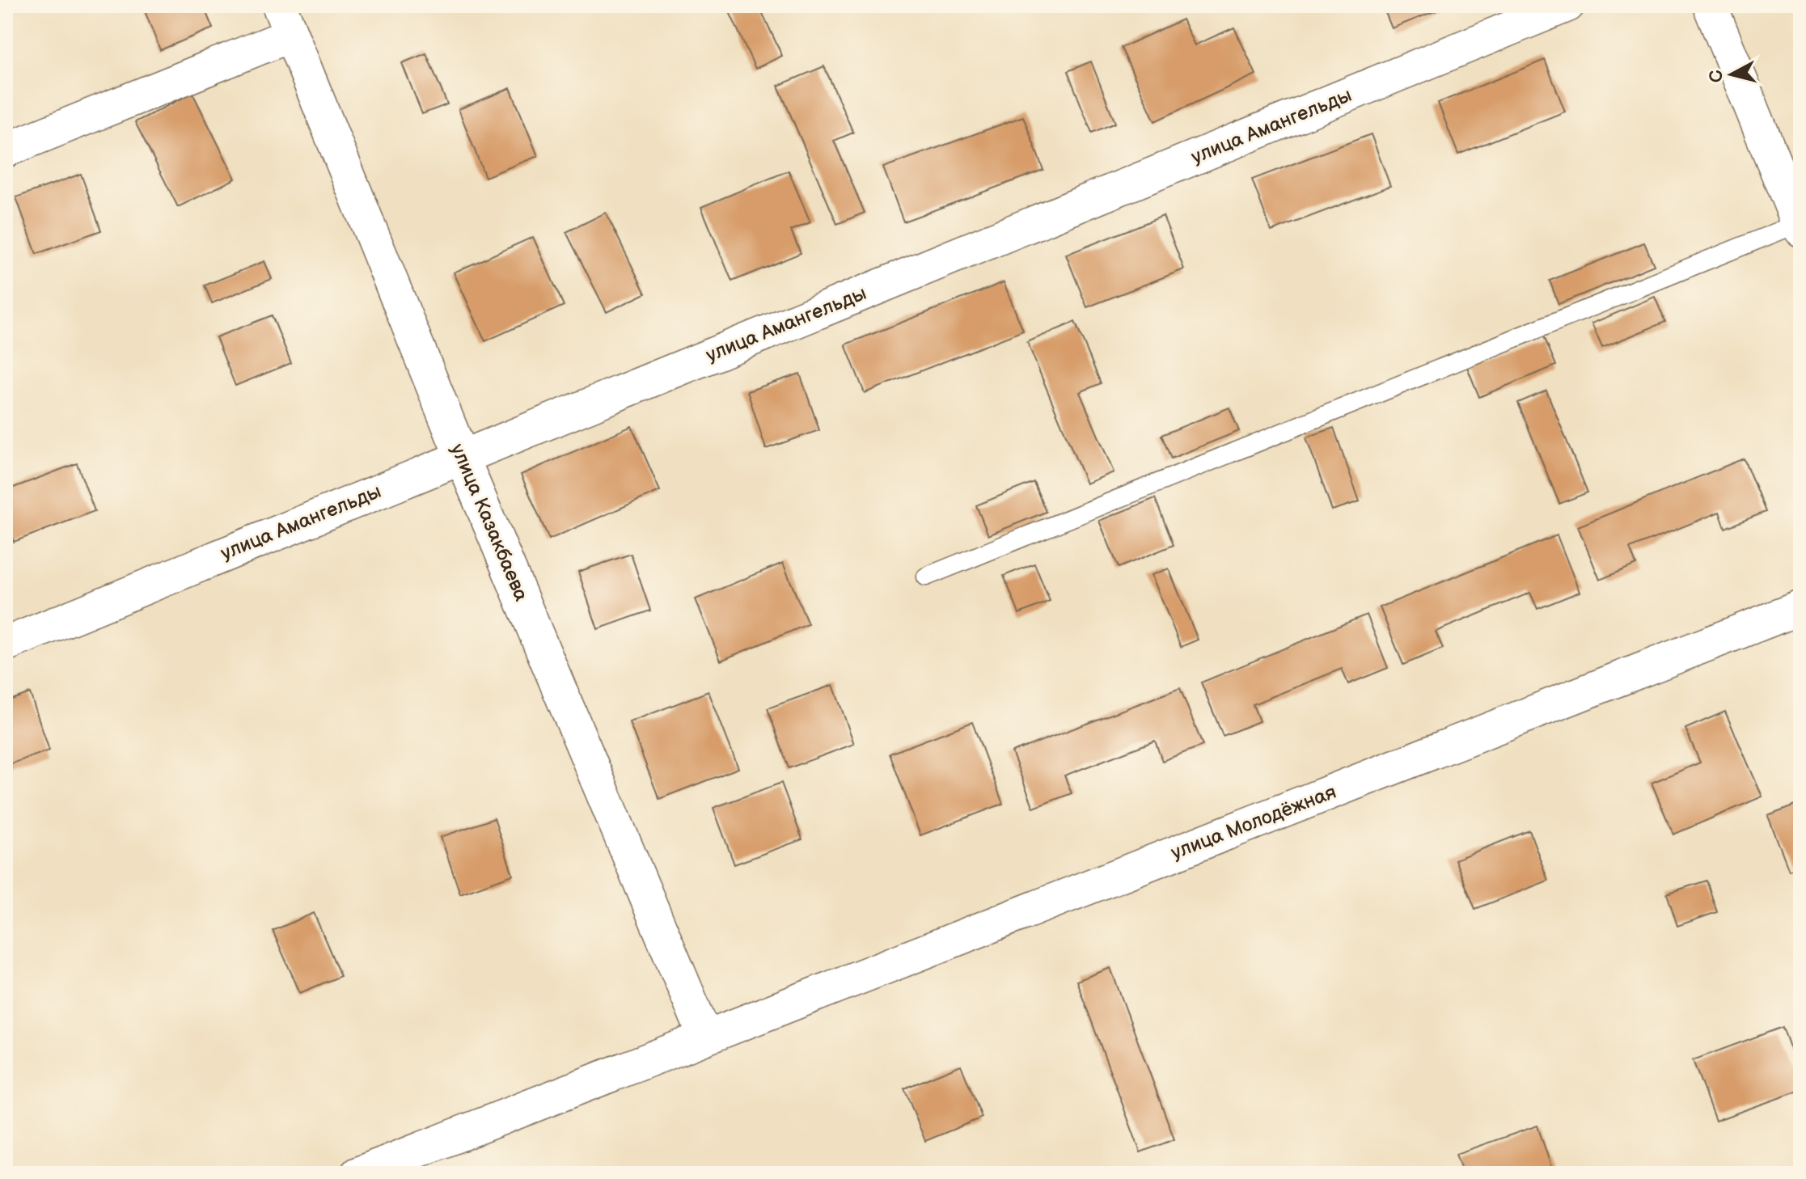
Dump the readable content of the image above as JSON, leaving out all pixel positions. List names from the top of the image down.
{
  "streets": {
    "street": ["улица Амангельды", "улица Казакбаева", "улица Молодёжная"]
  },
  "crossings": [
    ["улица Амангельды", "улица Казакбаева"],
    ["улица Казакбаева", "улица Молодёжная"]
  ],
  "north": "left"
}
